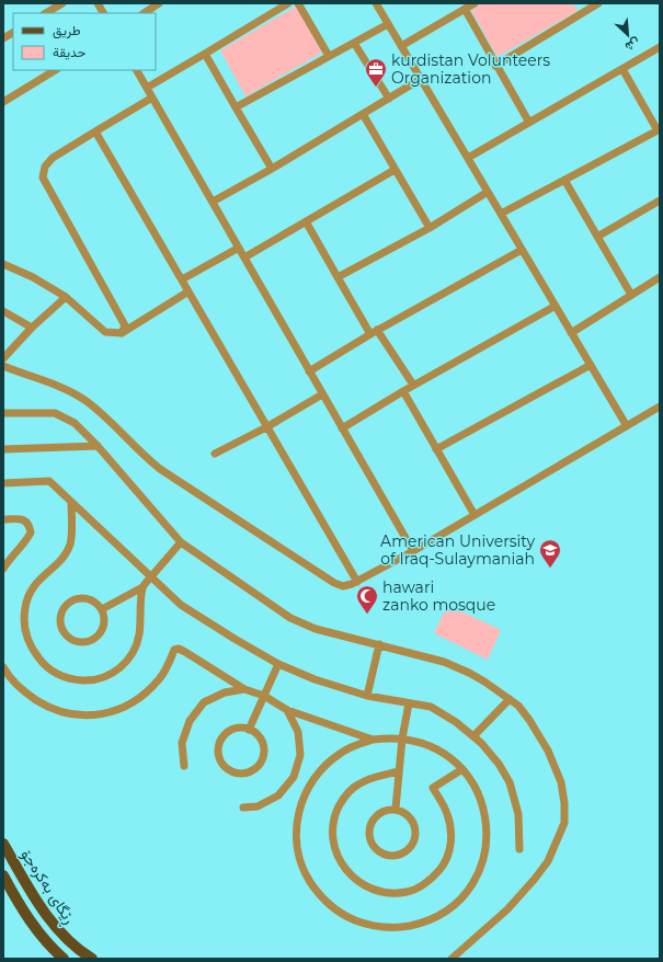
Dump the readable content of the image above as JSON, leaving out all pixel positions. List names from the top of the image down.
{
  "streets": {
    "main road": ["ڕێگای بەکرەجۆ"]
  },
  "places": {
    "office": ["kurdistan Volunteers Organization"],
    "school or university": ["American University of Iraq-Sulaymaniah"],
    "mosque": ["hawari zanko mosque"]
  },
  "legend": ["طريق", "حديقة"],
  "north": "bottom right"
}
